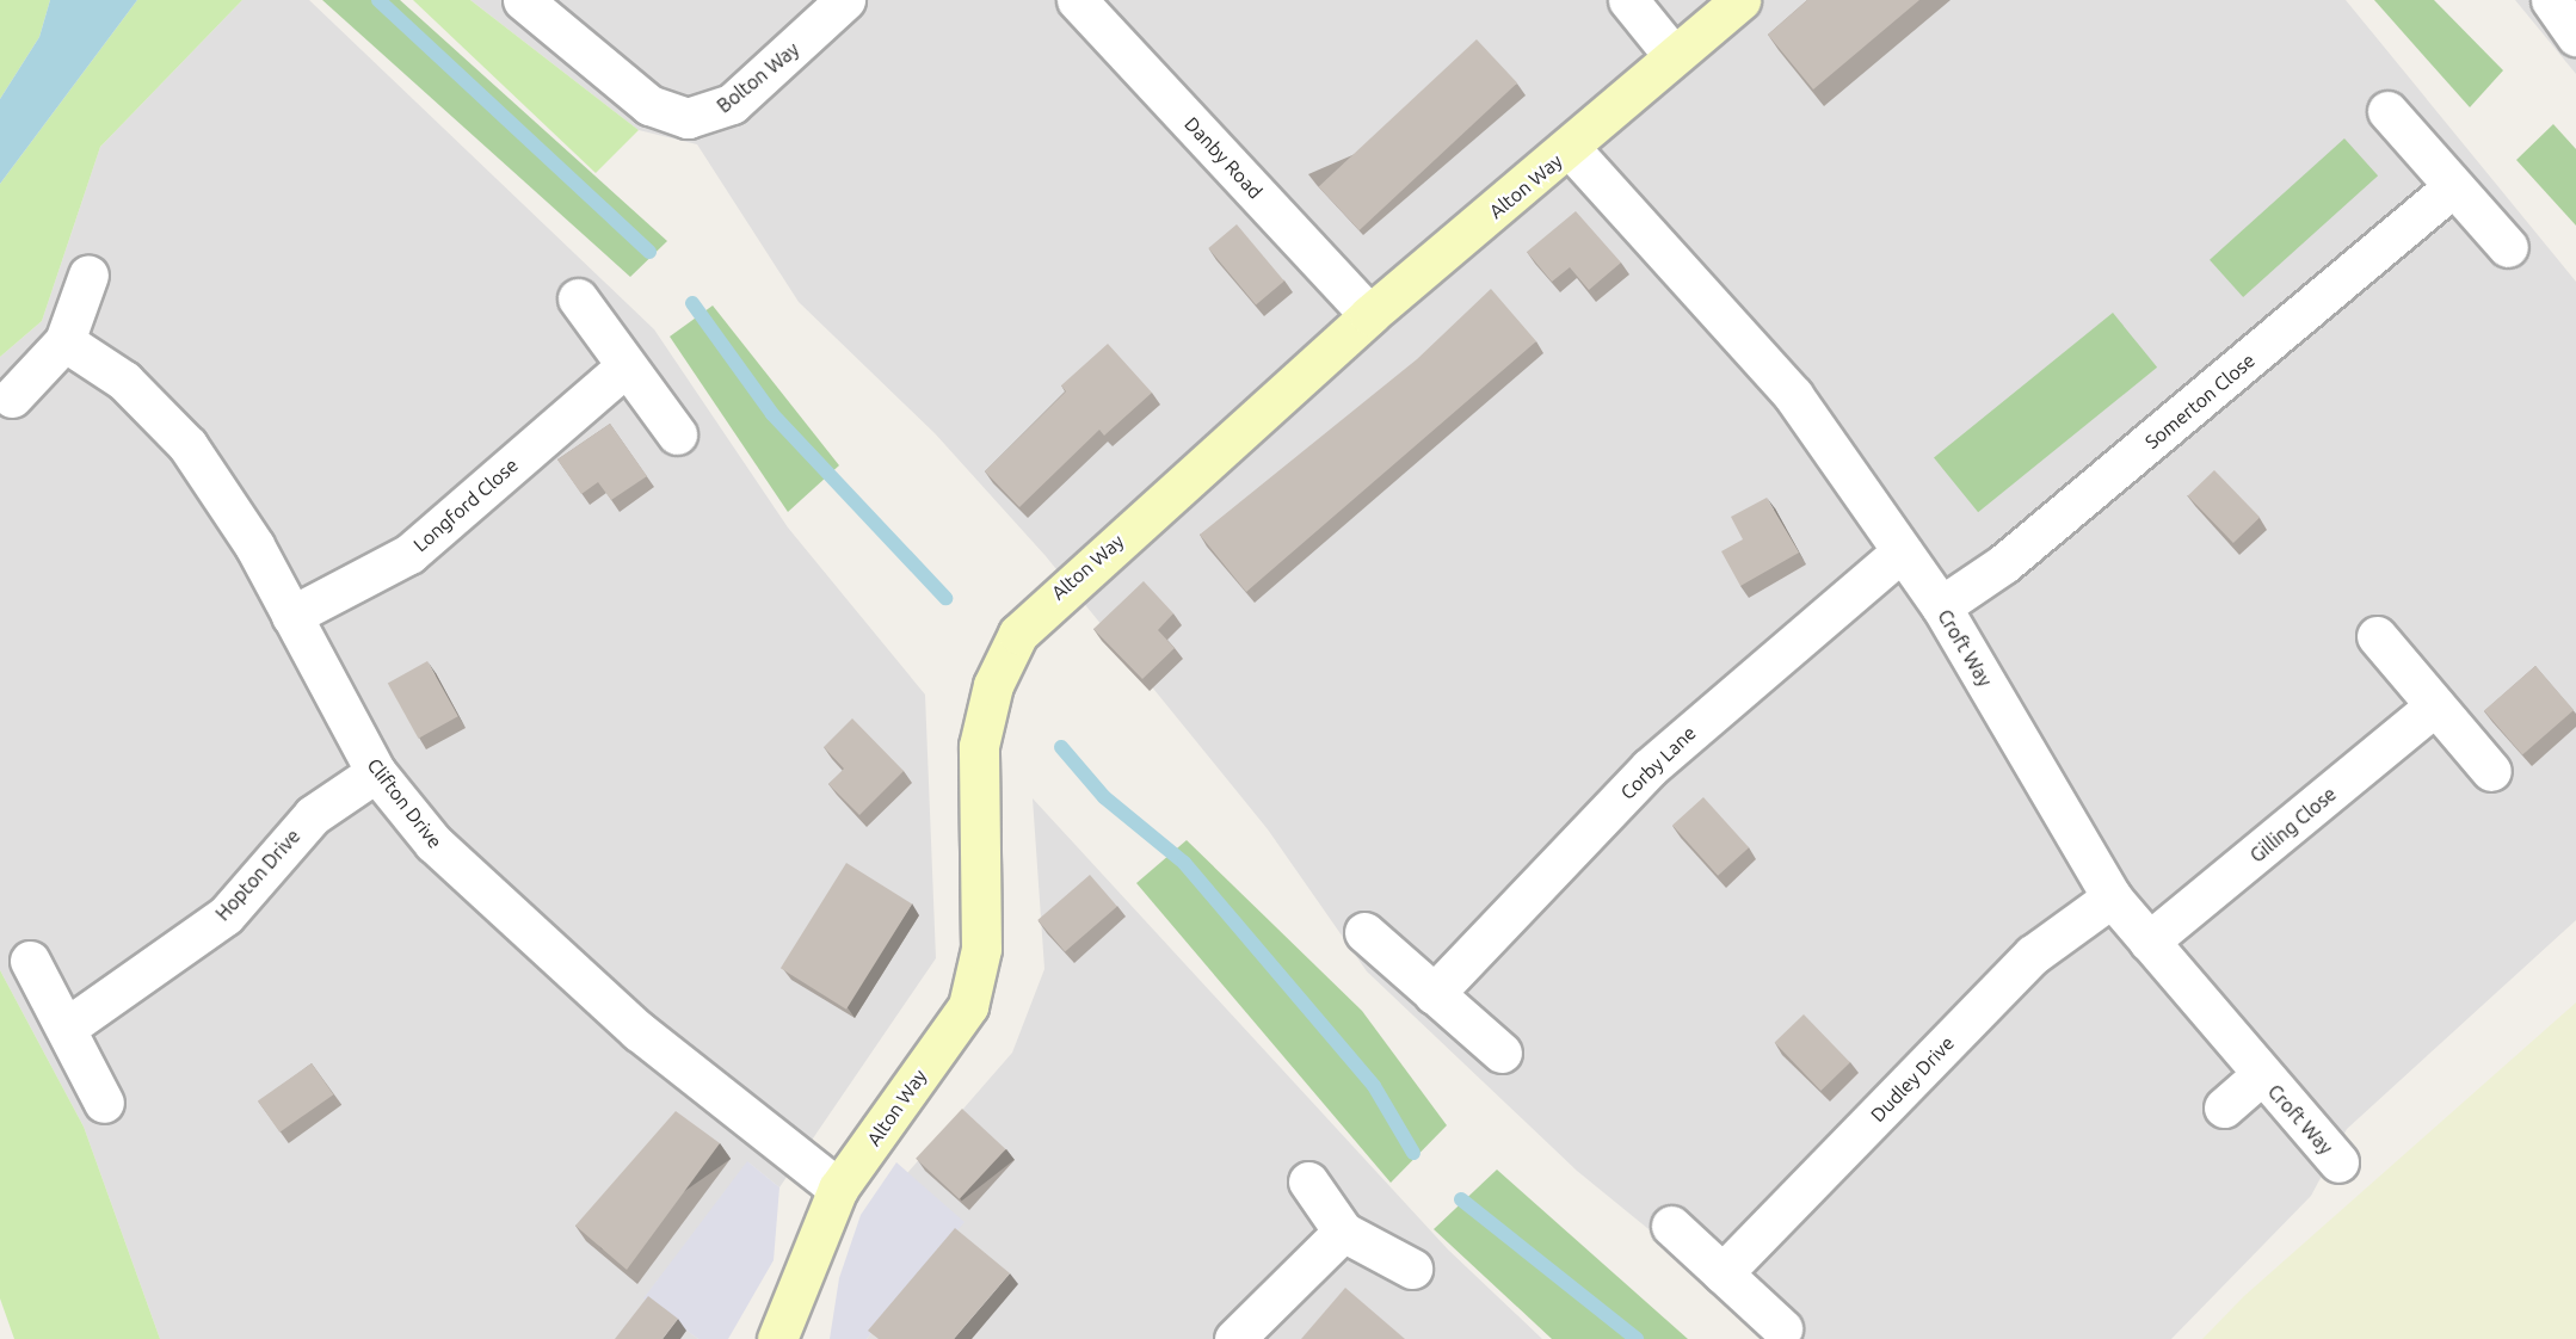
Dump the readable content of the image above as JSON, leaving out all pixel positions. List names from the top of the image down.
{
  "streets": {
    "street": [
      "Bolton Way",
      "Danby Road",
      "Alton Way",
      "Somerton Close",
      "Longford Close",
      "Croft Way",
      "Corby Lane",
      "Clifton Drive",
      "Gilling Close",
      "Hopton Drive",
      "Dudley Drive"
    ]
  },
  "crossings": [
    ["Danby Road", "Alton Way"],
    ["Alton Way", "Croft Way"],
    ["Alton Way", "Clifton Drive"],
    ["Somerton Close", "Croft Way"],
    ["Longford Close", "Clifton Drive"],
    ["Croft Way", "Corby Lane"],
    ["Croft Way", "Gilling Close"],
    ["Croft Way", "Dudley Drive"],
    ["Clifton Drive", "Hopton Drive"]
  ]
}
